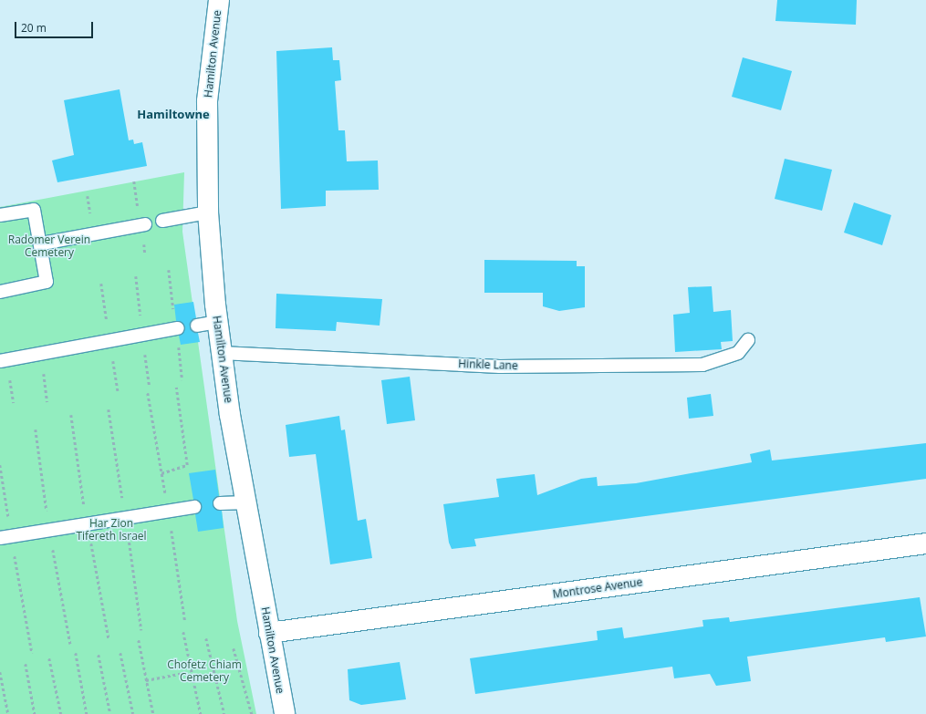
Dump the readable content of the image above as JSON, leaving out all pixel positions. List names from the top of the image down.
{
  "streets": {
    "street": ["Hamilton Avenue", "Montrose Avenue"],
    "lane": ["Hinkle Lane"]
  },
  "crossings": [
    ["Hamilton Avenue", "Hinkle Lane"],
    ["Hamilton Avenue", "Montrose Avenue"]
  ],
  "districts": ["Hamiltowne"],
  "parks": ["Radomer Verein Cemetery", "Har Zion Tifereth Israel", "Chofetz Chiam Cemetery"],
  "scale_bar": "20 m"
}
